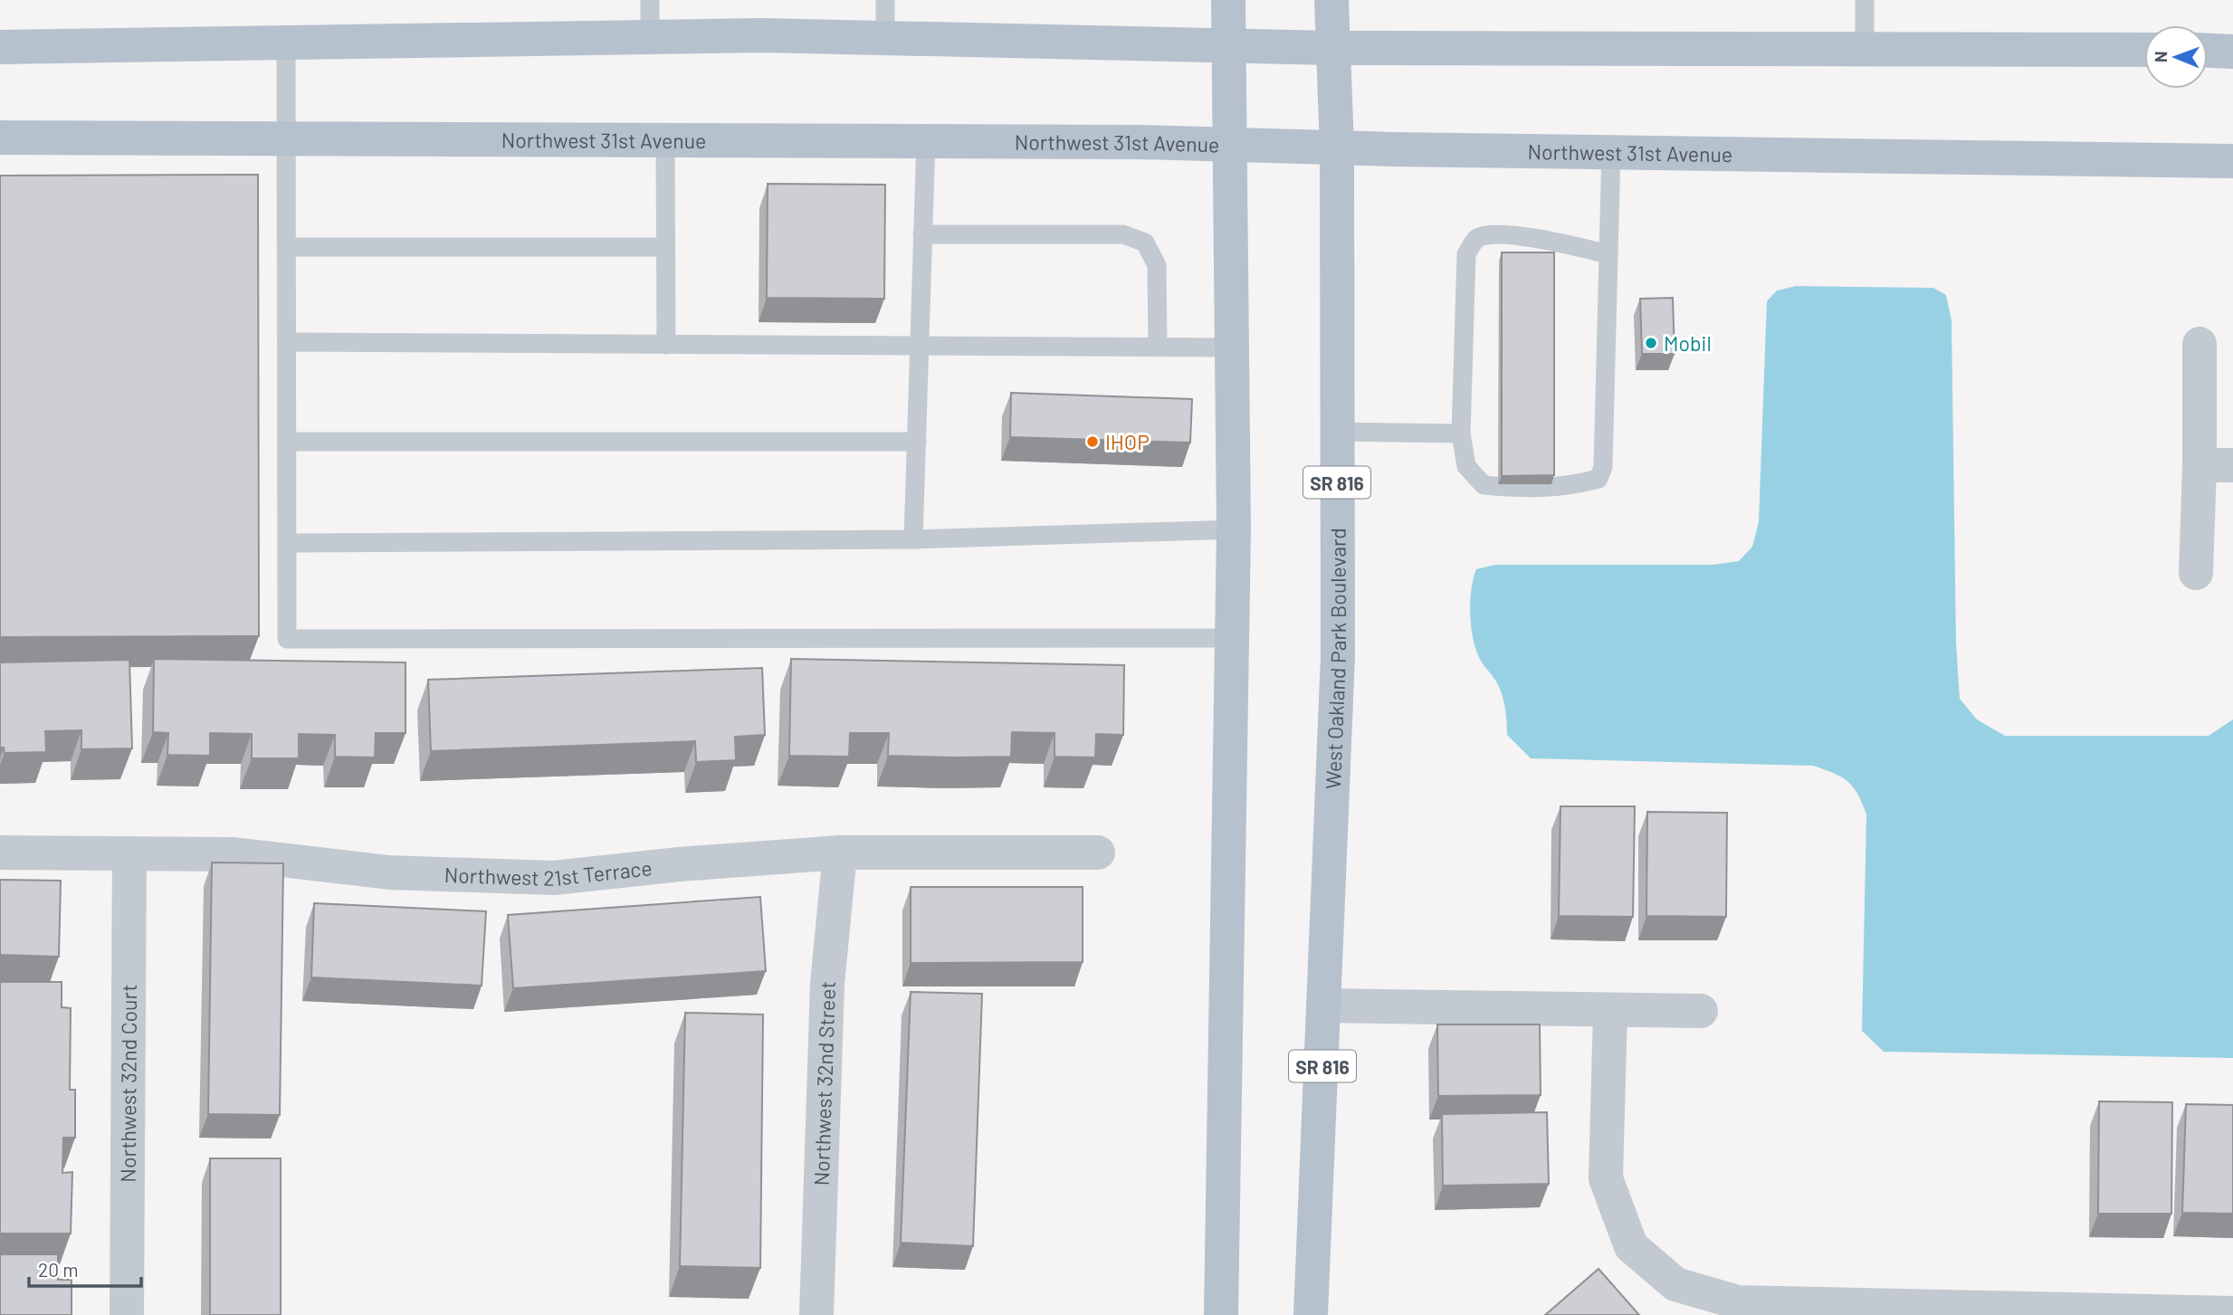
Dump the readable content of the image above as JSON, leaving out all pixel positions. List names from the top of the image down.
{
  "streets": {
    "main road": ["Northwest 31st Avenue", "SR 816", "West Oakland Park Boulevard"],
    "street": ["Northwest 21st Terrace", "Northwest 32nd Street", "Northwest 32nd Court"]
  },
  "crossings": [
    ["Northwest 31st Avenue", "West Oakland Park Boulevard"],
    ["Northwest 21st Terrace", "Northwest 32nd Street"],
    ["Northwest 21st Terrace", "Northwest 32nd Court"]
  ],
  "places": ["Mobil", "IHOP"],
  "scale_bar": "20 m",
  "north": "left"
}
